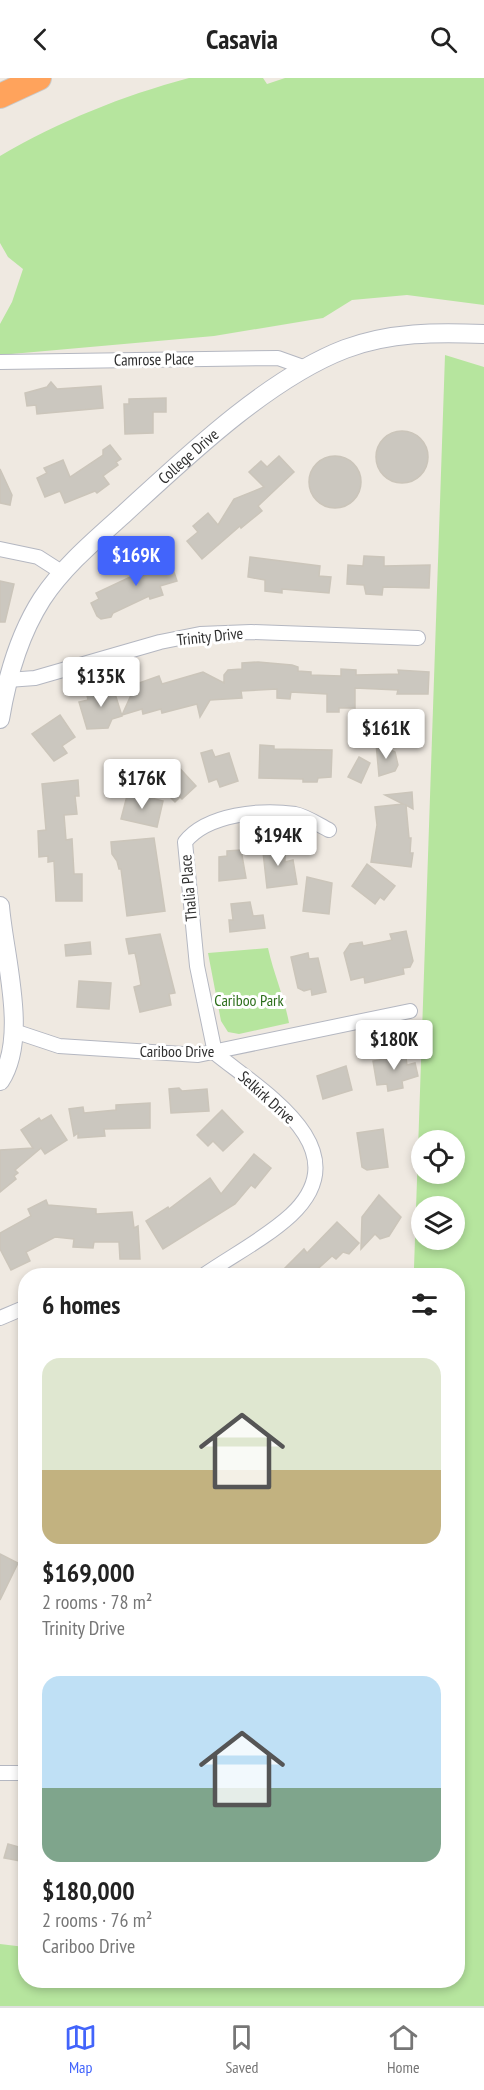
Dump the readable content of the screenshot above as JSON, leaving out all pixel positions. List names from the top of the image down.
{
  "streets": {
    "street": [
      "Camrose Place",
      "College Drive",
      "Trinity Drive",
      "Thalia Place",
      "Cariboo Drive",
      "Selkirk Drive"
    ]
  },
  "crossings": [
    ["Camrose Place", "College Drive"],
    ["College Drive", "Trinity Drive"],
    ["Thalia Place", "Cariboo Drive"],
    ["Thalia Place", "Selkirk Drive"],
    ["Cariboo Drive", "Selkirk Drive"]
  ],
  "parks": ["Cariboo Park"],
  "page": {
    "header": "Casavia",
    "price": [
      "$169K",
      "$135K",
      "$161K",
      "$176K",
      "$194K",
      "$180K"
    ],
    "heading": "6 homes",
    "list": [
      {
        "name": "$169,000",
        "note": "2 rooms · 78 m² · Trinity Drive"
      },
      {
        "name": "$180,000",
        "note": "2 rooms · 76 m² · Cariboo Drive"
      }
    ],
    "tabs": ["Map", "Saved", "Home"]
  }
}
